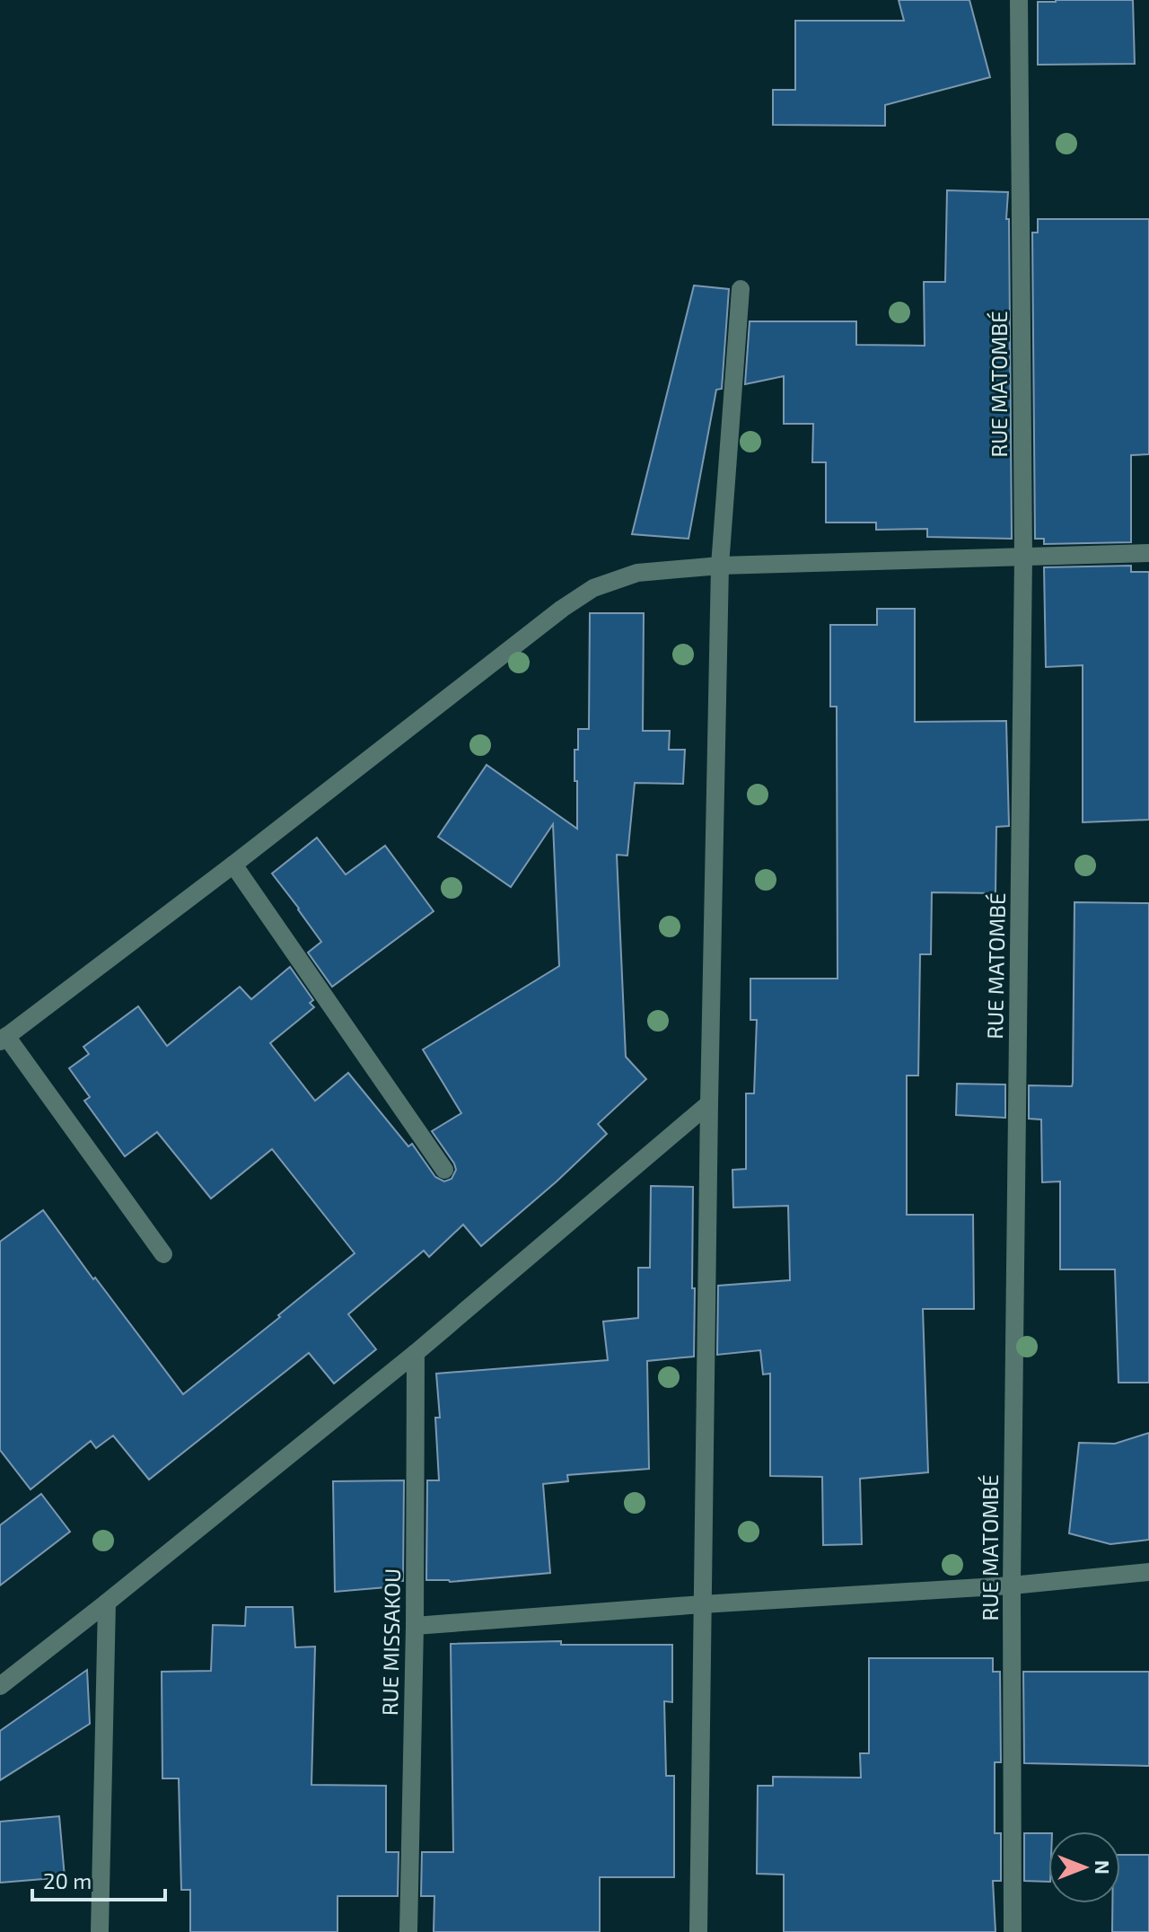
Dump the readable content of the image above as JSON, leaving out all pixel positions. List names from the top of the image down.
{
  "streets": {
    "street": ["RUE MATOMBÉ", "RUE MISSAKOU"]
  },
  "scale_bar": "20 m",
  "north": "right"
}
